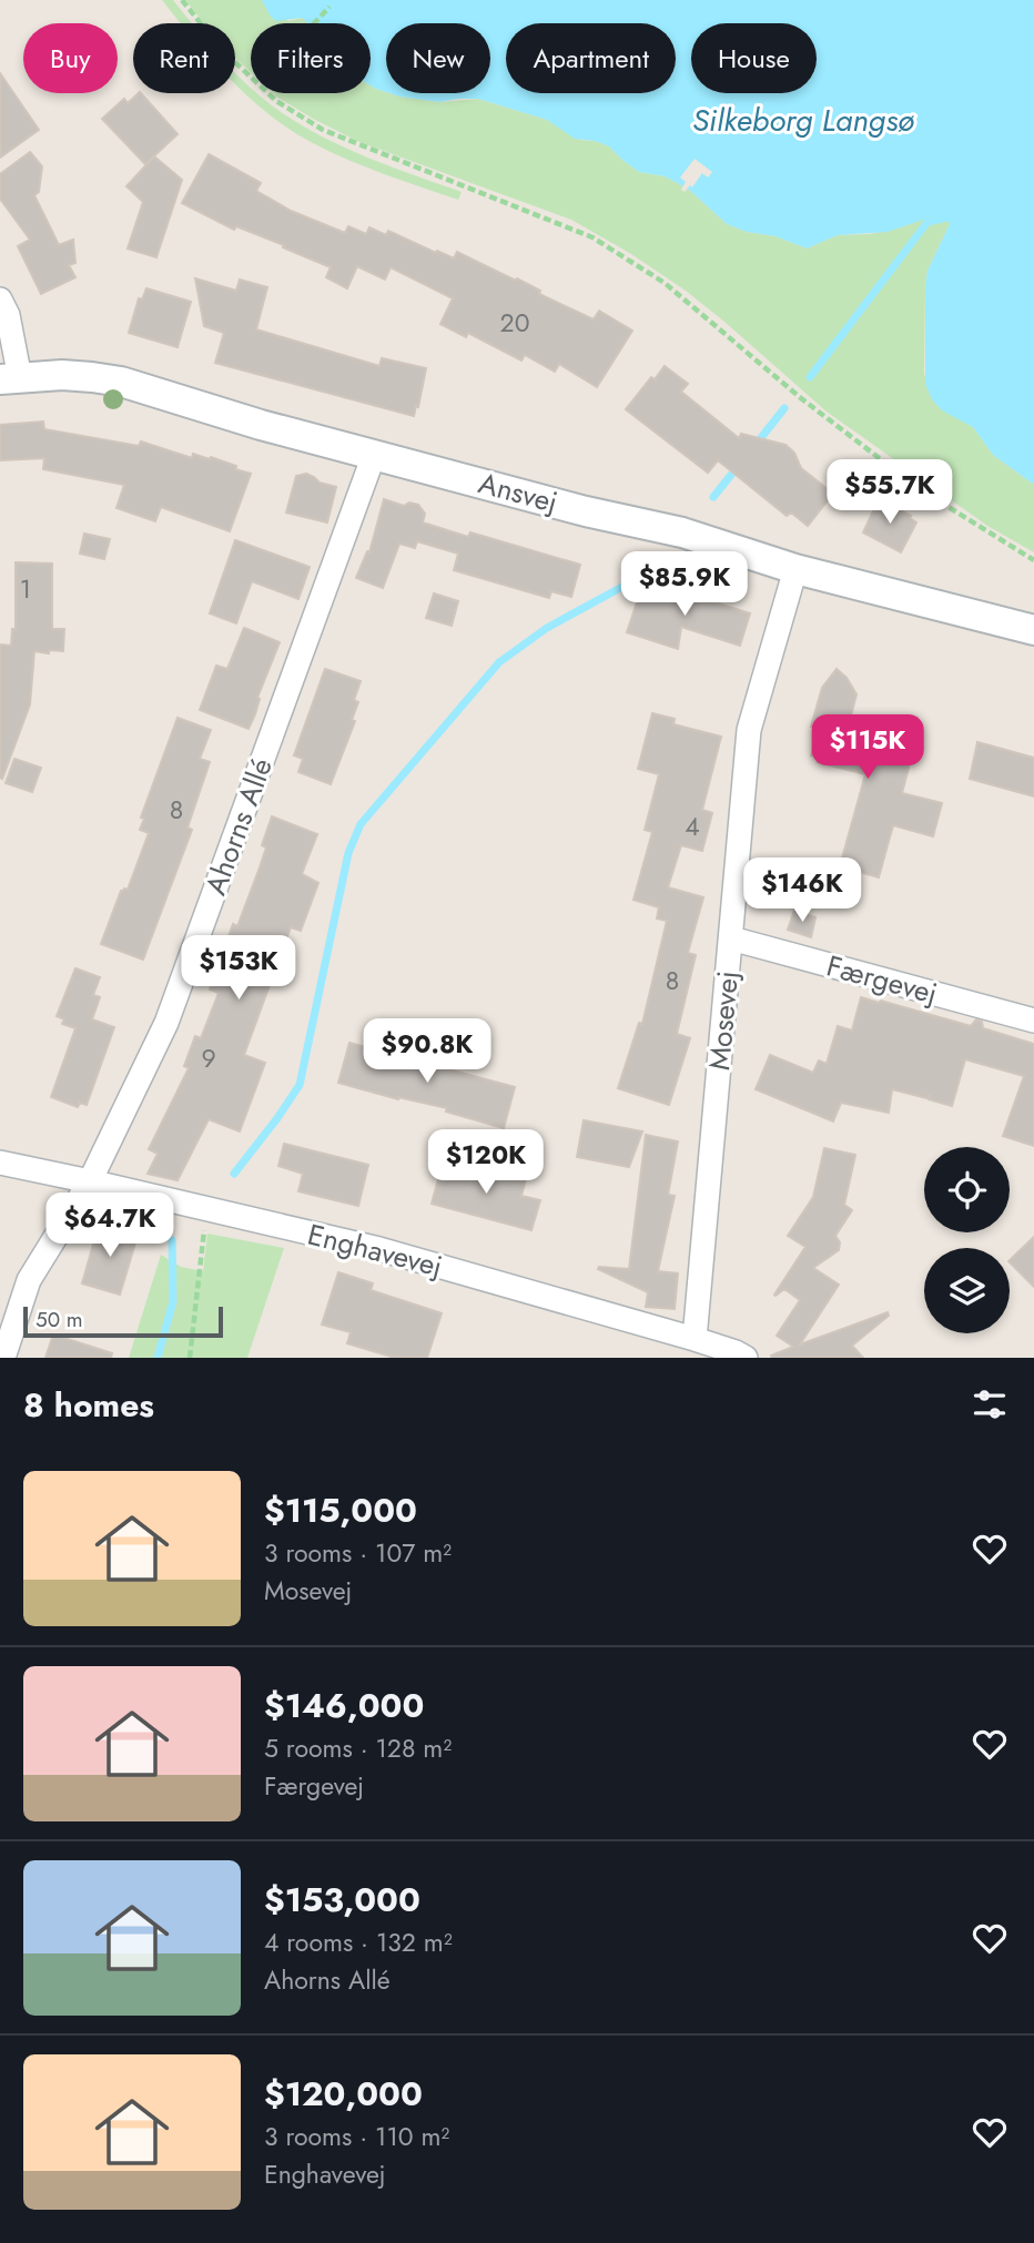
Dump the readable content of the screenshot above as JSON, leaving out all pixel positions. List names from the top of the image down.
{
  "streets": {
    "street": [
      "Ansvej",
      "Ahorns Allé",
      "Færgevej",
      "Mosevej",
      "Enghavevej"
    ]
  },
  "crossings": [
    ["Ansvej", "Ahorns Allé"],
    ["Ansvej", "Mosevej"],
    ["Ahorns Allé", "Enghavevej"],
    ["Færgevej", "Mosevej"],
    ["Mosevej", "Enghavevej"]
  ],
  "water": ["Silkeborg Langsø"],
  "house_numbers": [
    "20",
    "1",
    "8",
    "4",
    "8",
    "9"
  ],
  "scale_bar": "50 m",
  "page": {
    "chip": [
      "Buy",
      "Rent",
      "Filters",
      "New",
      "Apartment",
      "House"
    ],
    "price": [
      "$55.7K",
      "$85.9K",
      "$115K",
      "$146K",
      "$153K",
      "$90.8K",
      "$120K",
      "$64.7K"
    ],
    "scale": "50 m",
    "heading": "8 homes",
    "list": [
      {
        "name": "$115,000",
        "note": "3 rooms · 107 m² · Mosevej"
      },
      {
        "name": "$146,000",
        "note": "5 rooms · 128 m² · Færgevej"
      },
      {
        "name": "$153,000",
        "note": "4 rooms · 132 m² · Ahorns Allé"
      },
      {
        "name": "$120,000",
        "note": "3 rooms · 110 m² · Enghavevej"
      }
    ]
  }
}
